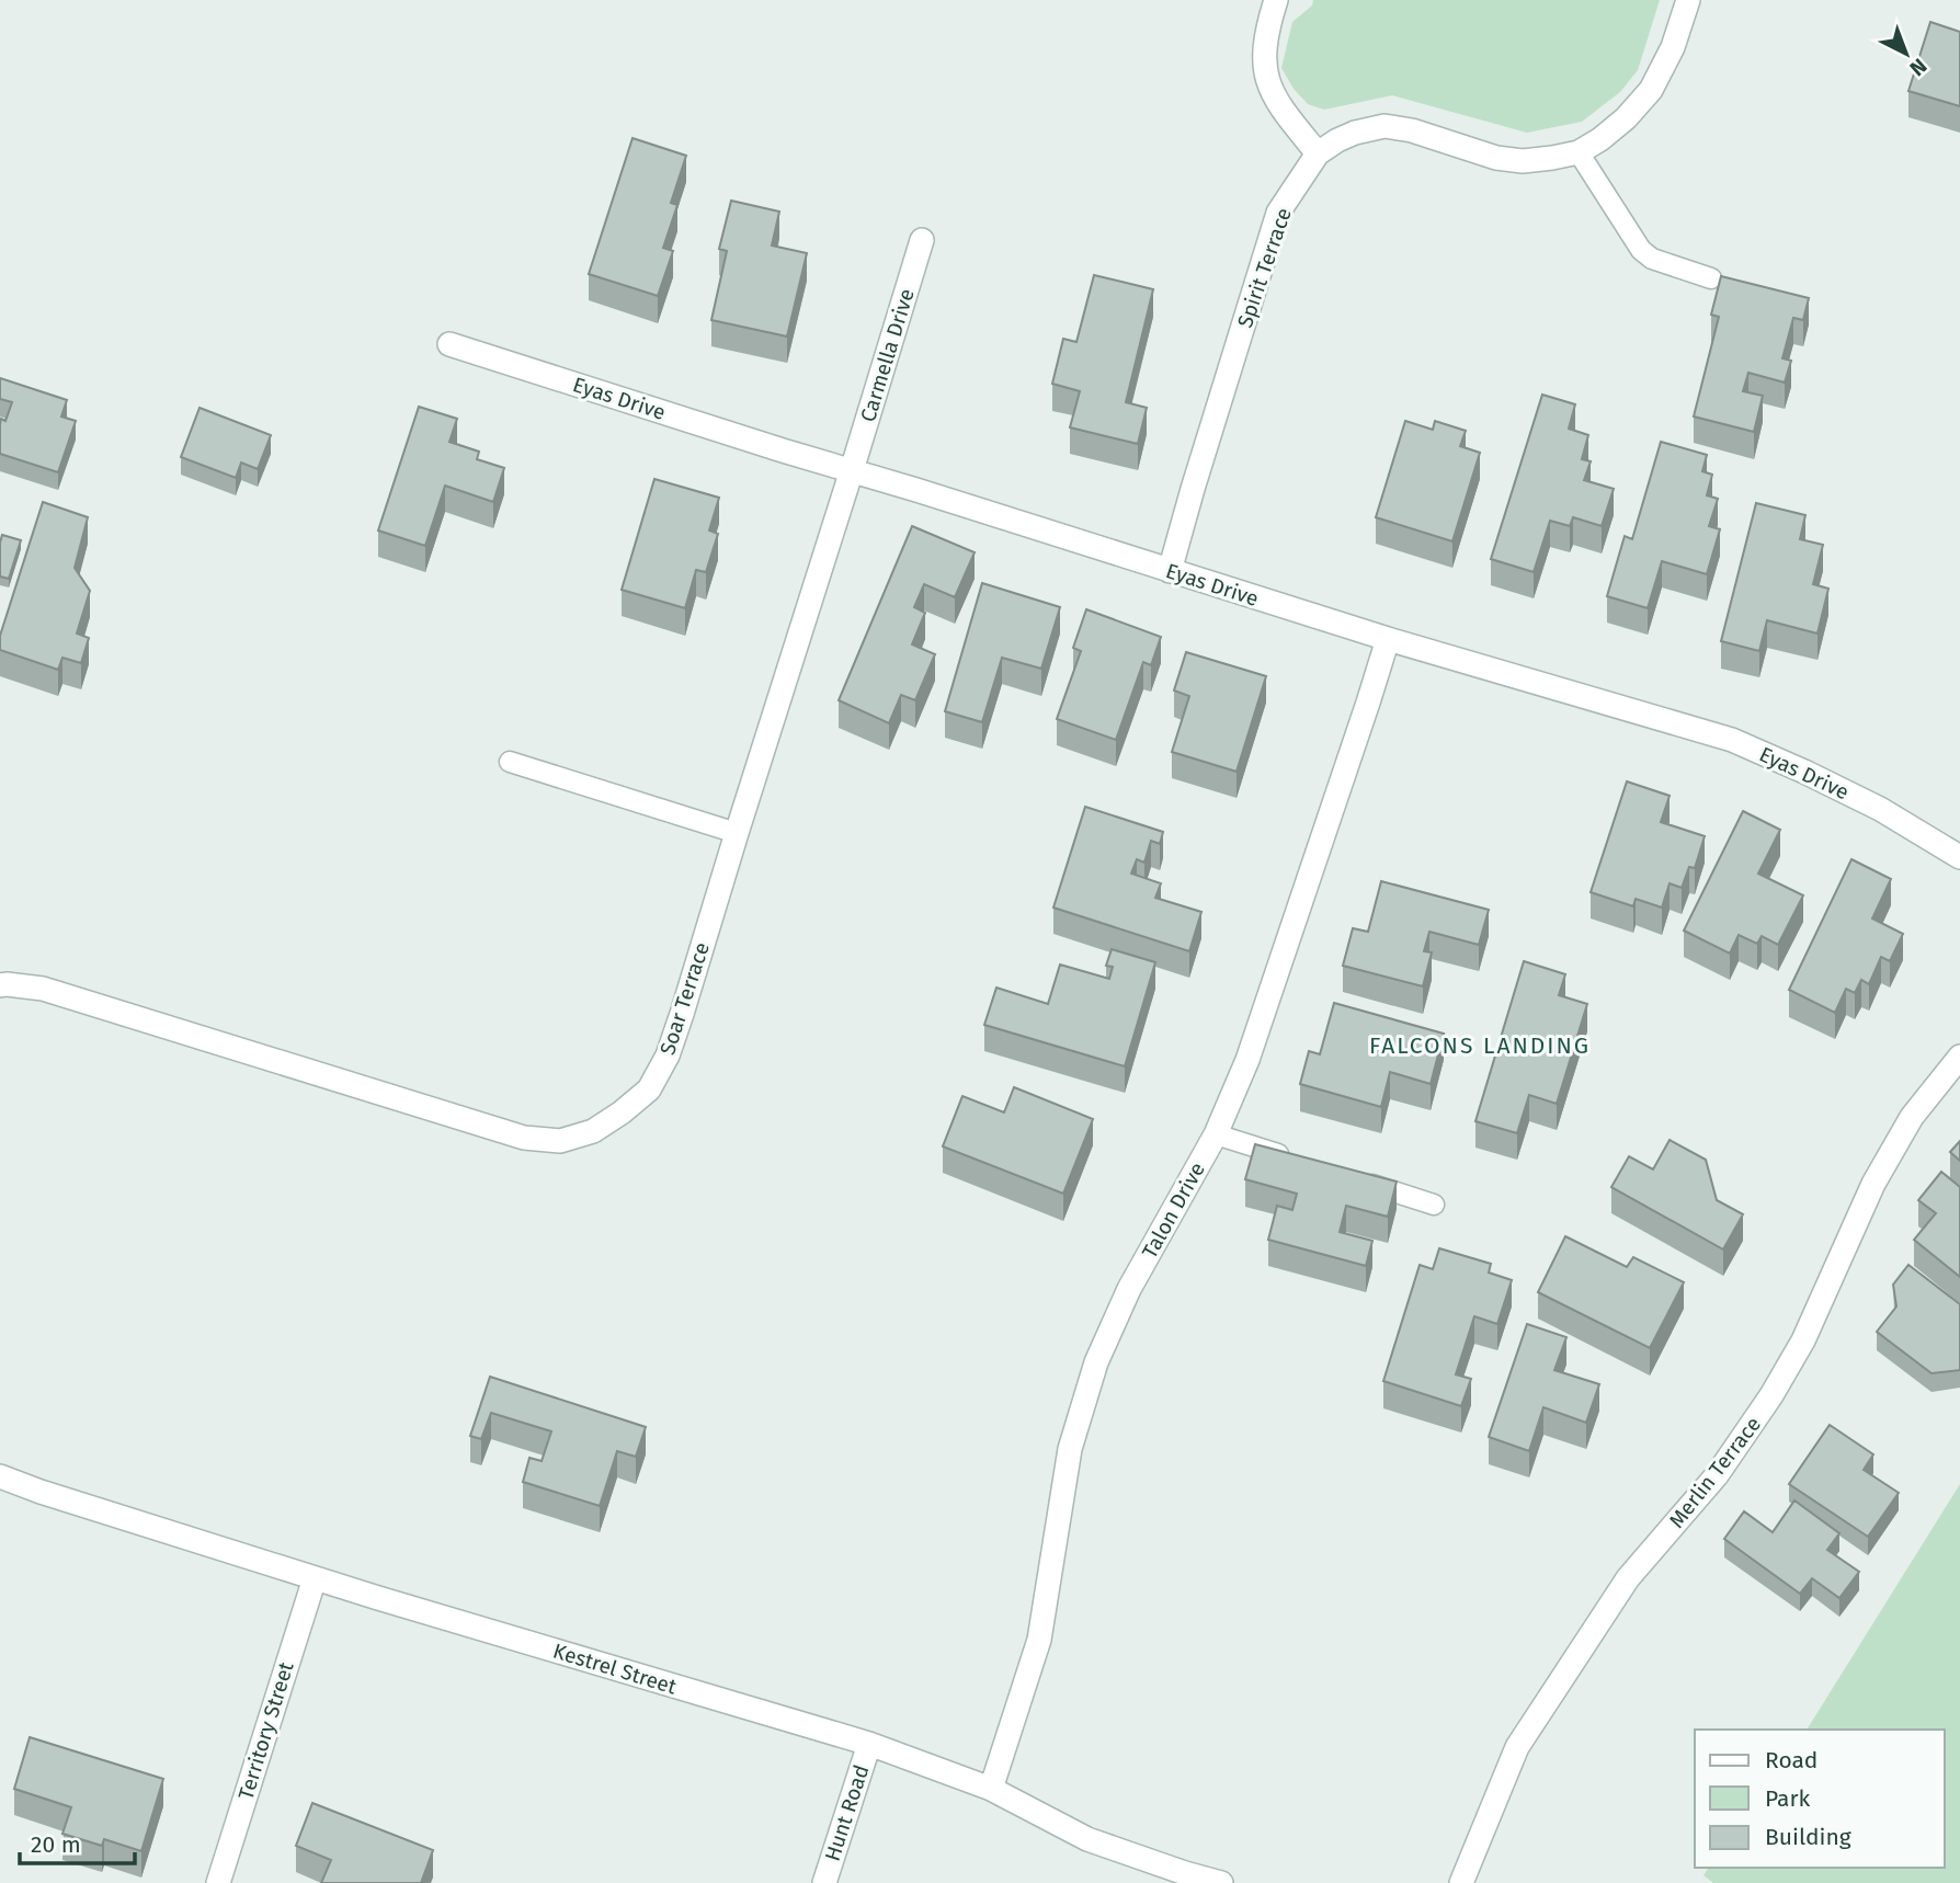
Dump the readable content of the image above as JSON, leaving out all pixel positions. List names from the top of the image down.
{
  "streets": {
    "street": [
      "Spirit Terrace",
      "Carmella Drive",
      "Eyas Drive",
      "Soar Terrace",
      "Talon Drive",
      "Merlin Terrace",
      "Kestrel Street",
      "Territory Street",
      "Hunt Road"
    ]
  },
  "crossings": [
    ["Spirit Terrace", "Eyas Drive"],
    ["Carmella Drive", "Eyas Drive"],
    ["Carmella Drive", "Soar Terrace"],
    ["Eyas Drive", "Soar Terrace"],
    ["Eyas Drive", "Talon Drive"],
    ["Talon Drive", "Kestrel Street"],
    ["Kestrel Street", "Territory Street"],
    ["Kestrel Street", "Hunt Road"]
  ],
  "districts": ["FALCONS LANDING"],
  "legend": ["Road", "Park", "Building"],
  "scale_bar": "20 m",
  "north": "bottom right"
}
